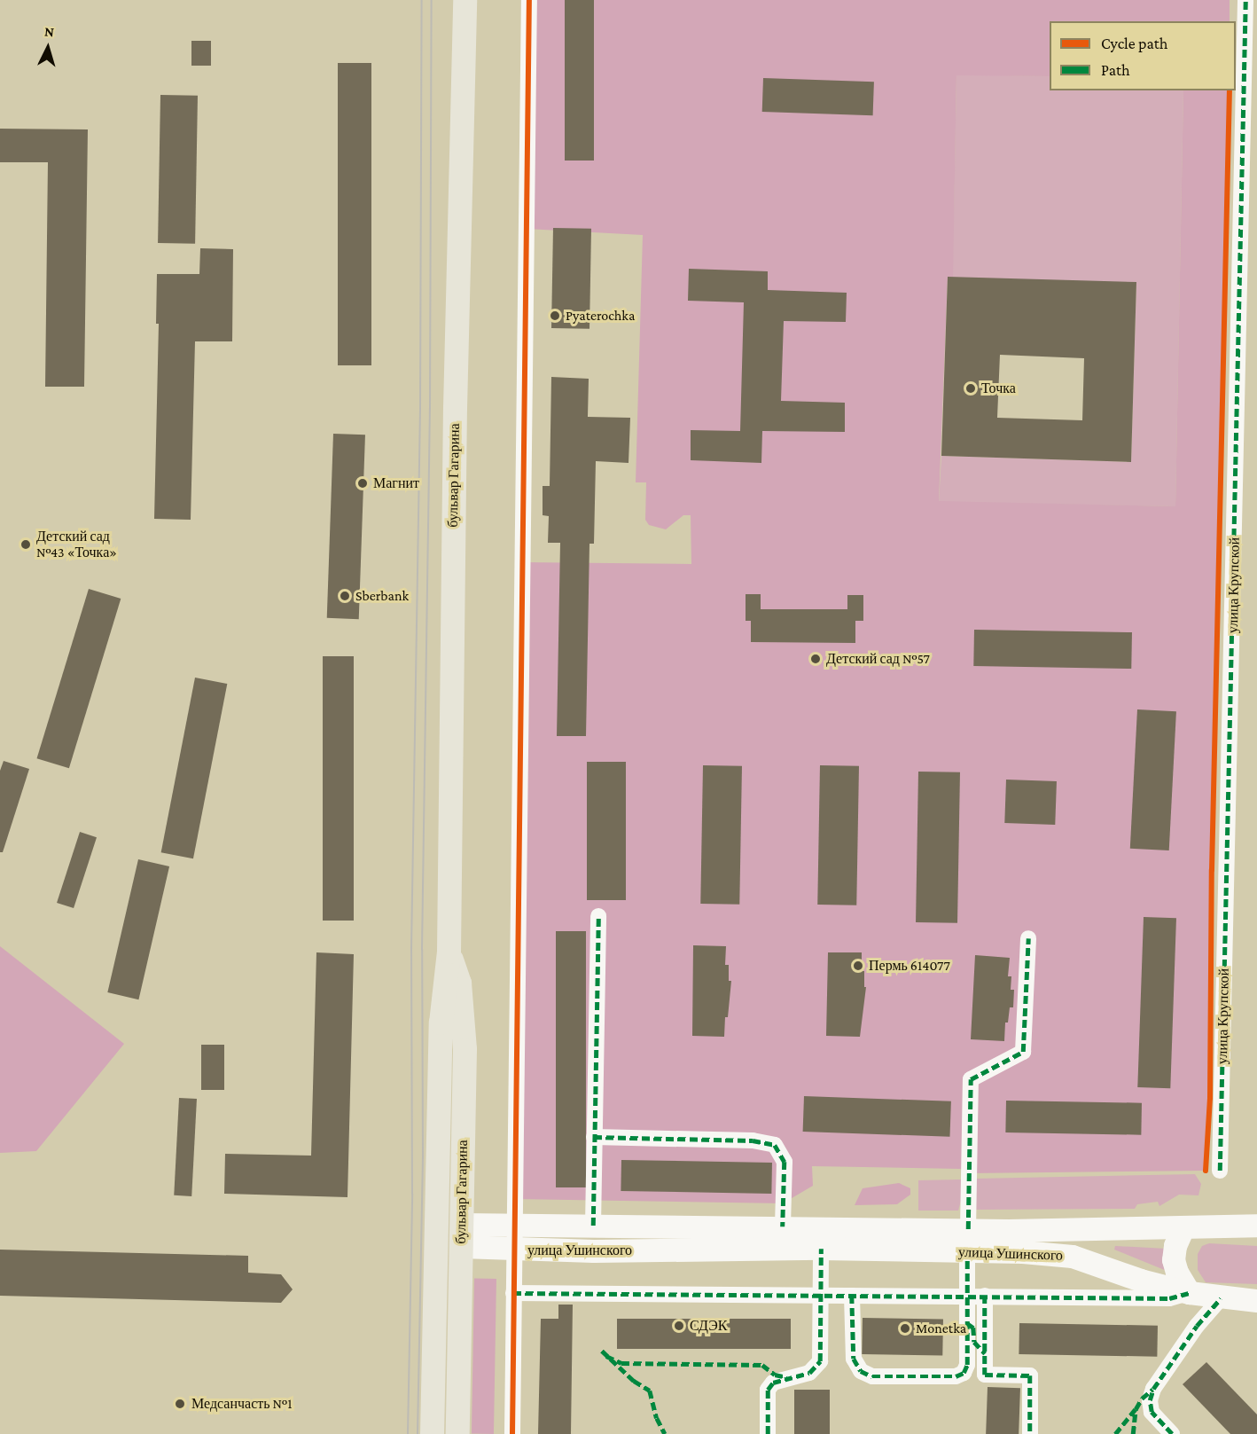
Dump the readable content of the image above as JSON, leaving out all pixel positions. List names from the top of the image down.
{
  "streets": {
    "main road": ["бульвар Гагарина", "улица Ушинского"],
    "street": ["улица Крупской"]
  },
  "crossings": [
    ["бульвар Гагарина", "улица Ушинского"]
  ],
  "places": [
    "Pyaterochka",
    "Точка",
    "Магнит",
    "Детский сад №43 «Точка»",
    "Sberbank",
    "Детский сад №57",
    "Пермь 614077",
    "СДЭК",
    "Monetka",
    "Медсанчасть №1"
  ],
  "legend": ["Cycle path", "Path"],
  "north": "top"
}
